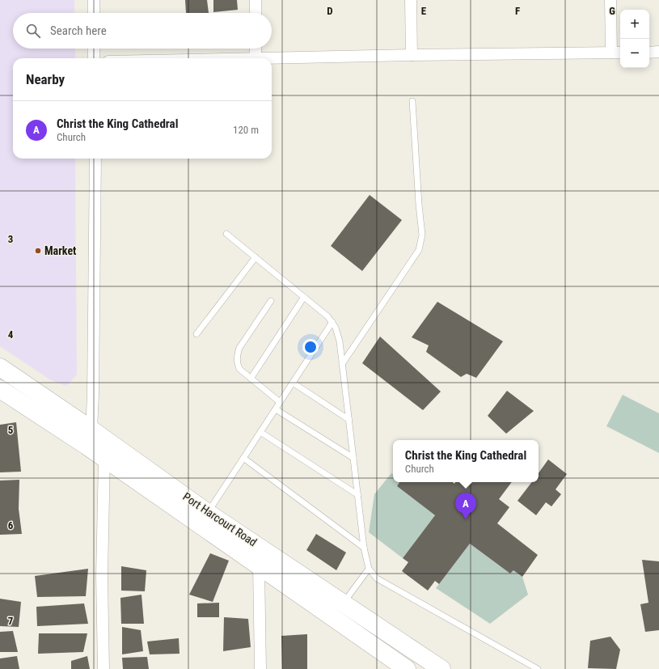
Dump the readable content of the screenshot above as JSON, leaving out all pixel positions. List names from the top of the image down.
{
  "streets": {
    "highway": ["Port Harcourt Road"]
  },
  "places": ["Market"],
  "page": {
    "map_buttons": ["+", "−"],
    "search": "Search here",
    "heading": "Nearby",
    "list": [
      {
        "mark": "A",
        "name": "Christ the King Cathedral",
        "note": "Church",
        "value": "120 m"
      }
    ],
    "popup": ["Christ the King Cathedral", "Church"],
    "pins": "A"
  },
  "grid": {
    "columns": [
      "D",
      "E",
      "F",
      "G"
    ],
    "rows": [
      "3",
      "4",
      "5",
      "6",
      "7"
    ]
  }
}
